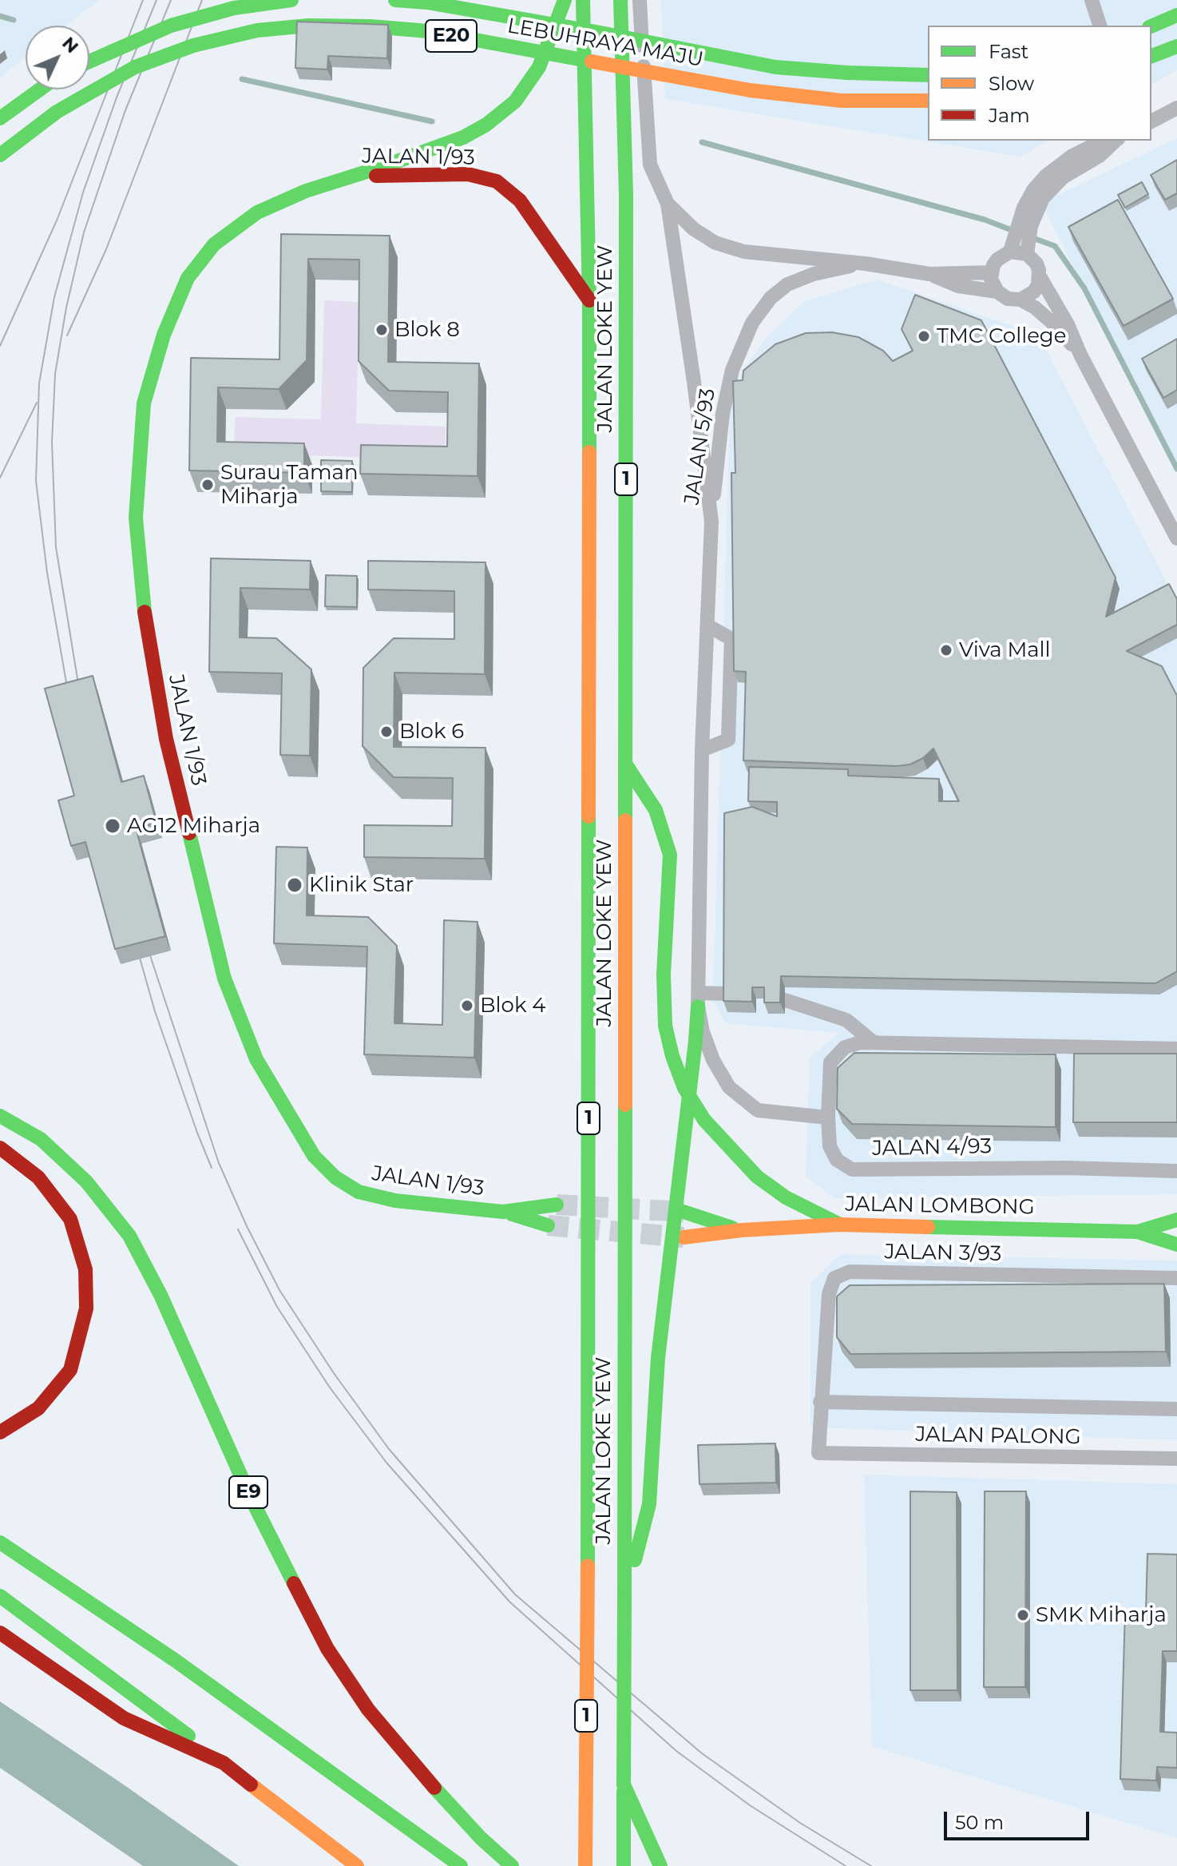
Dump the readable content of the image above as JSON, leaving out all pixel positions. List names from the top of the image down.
{
  "streets": {
    "main road": [
      "E20",
      "LEBUHRAYA MAJU",
      "JALAN 1/93",
      "JALAN LOKE YEW",
      "1",
      "JALAN LOMBONG",
      "E9"
    ],
    "street": [
      "JALAN 5/93",
      "JALAN 4/93",
      "JALAN 3/93",
      "JALAN PALONG"
    ]
  },
  "crossings": [
    ["JALAN 1/93", "JALAN LOKE YEW"],
    ["JALAN 3/93", "JALAN PALONG"]
  ],
  "places": [
    "Blok 8",
    "TMC College",
    "Surau Taman Miharja",
    "Viva Mall",
    "Blok 6",
    "AG12 Miharja",
    "Klinik Star",
    "Blok 4",
    "SMK Miharja"
  ],
  "legend": ["Fast", "Slow", "Jam"],
  "scale_bar": "50 m",
  "north": "top right"
}
